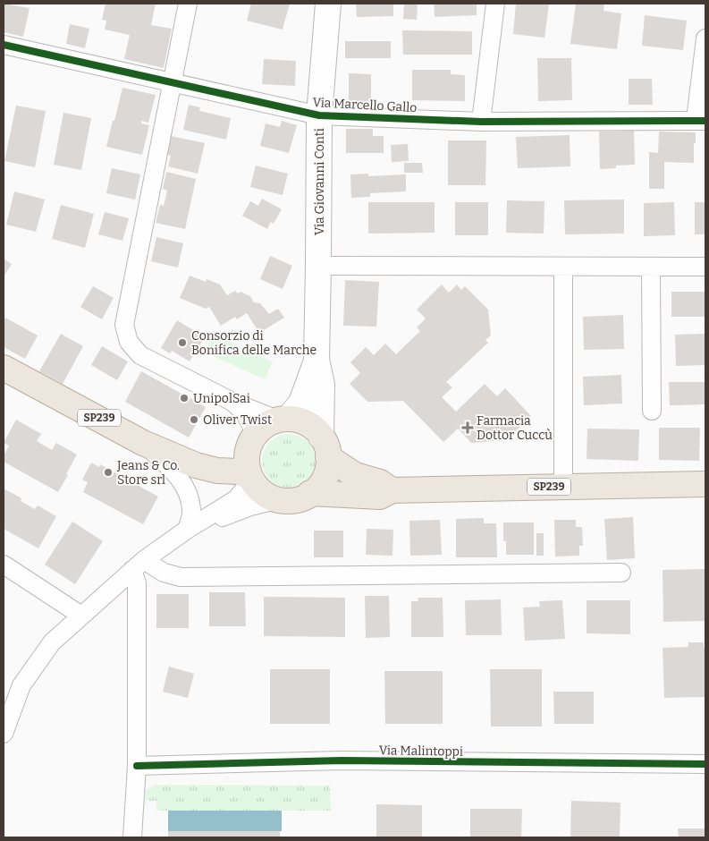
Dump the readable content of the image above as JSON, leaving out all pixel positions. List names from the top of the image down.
{
  "streets": {
    "main road": ["Via Giovanni Conti", "SP239"],
    "street": ["Via Marcello Gallo", "Via Malintoppi"]
  },
  "crossings": [
    ["Via Marcello Gallo", "Via Giovanni Conti"],
    ["Via Giovanni Conti", "SP239"]
  ],
  "places": {
    "other": [
      "Consorzio di Bonifica delle Marche",
      "UnipolSai",
      "Oliver Twist",
      "Jeans & Co. Store srl"
    ],
    "health": ["Farmacia Dottor Cuccù"]
  }
}
